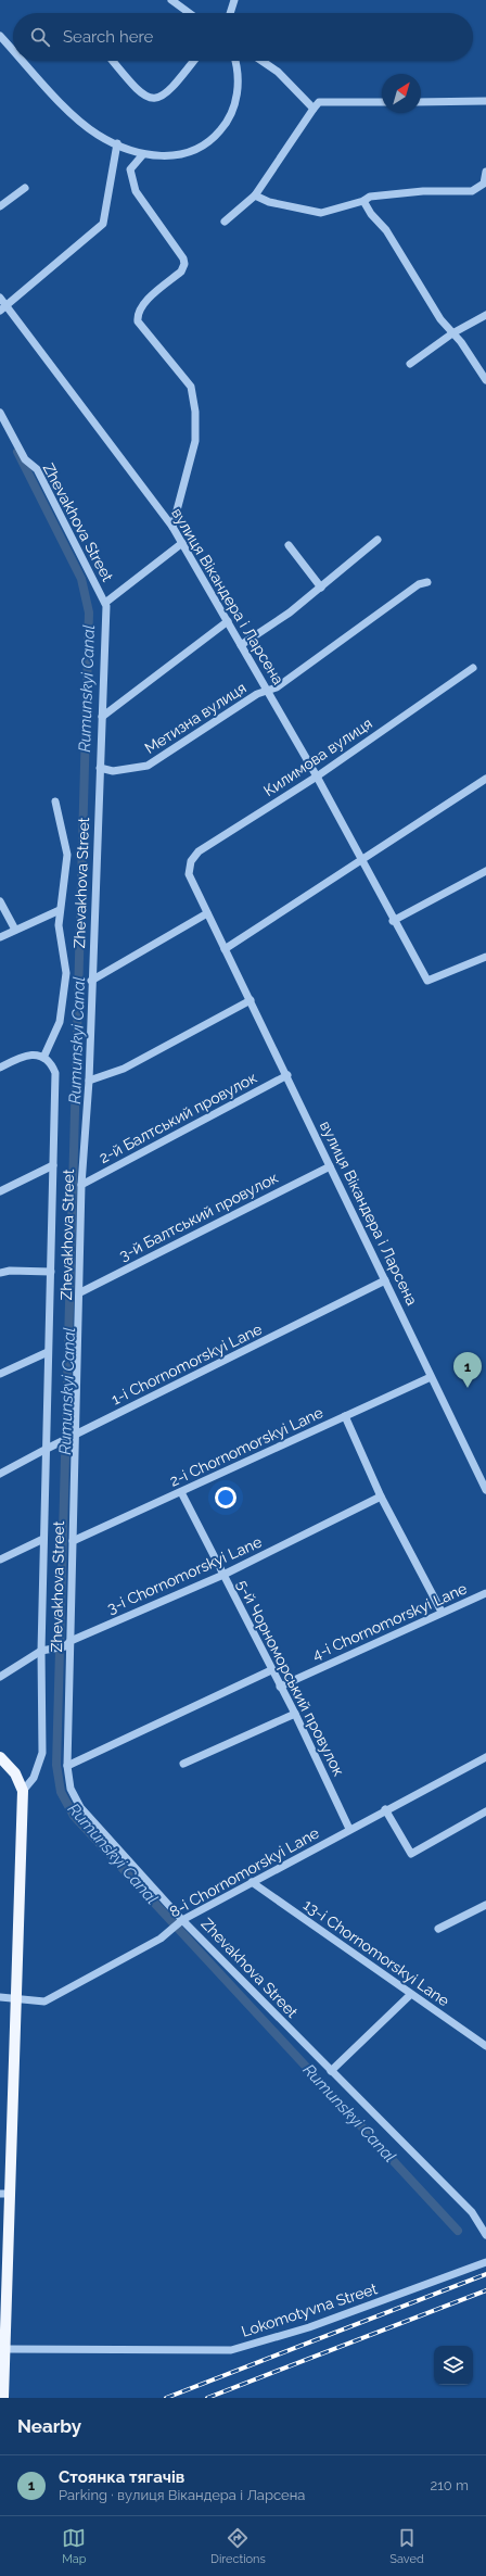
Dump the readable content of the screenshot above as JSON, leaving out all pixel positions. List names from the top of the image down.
{
  "streets": {
    "street": [
      "Zhevakhova Street",
      "вулиця Вікандера і Ларсена",
      "Метизна вулиця",
      "Килимова вулиця",
      "2-й Балтський провулок",
      "3-й Балтський провулок",
      "1-i Chornomorskyi Lane",
      "2-i Chornomorskyi Lane",
      "3-i Chornomorskyi Lane",
      "4-i Chornomorskyi Lane",
      "5-й Чорноморський провулок",
      "8-i Chornomorskyi Lane",
      "13-i Chornomorskyi Lane",
      "Lokomotyvna Street"
    ]
  },
  "crossings": [
    ["Zhevakhova Street", "Метизна вулиця"],
    ["Zhevakhova Street", "2-й Балтський провулок"],
    ["Zhevakhova Street", "3-й Балтський провулок"],
    ["Zhevakhova Street", "1-i Chornomorskyi Lane"],
    ["Zhevakhova Street", "2-i Chornomorskyi Lane"],
    ["Zhevakhova Street", "3-i Chornomorskyi Lane"],
    ["Zhevakhova Street", "8-i Chornomorskyi Lane"],
    ["вулиця Вікандера і Ларсена", "Метизна вулиця"],
    ["вулиця Вікандера і Ларсена", "Килимова вулиця"],
    ["вулиця Вікандера і Ларсена", "2-й Балтський провулок"],
    ["вулиця Вікандера і Ларсена", "3-й Балтський провулок"],
    ["вулиця Вікандера і Ларсена", "1-i Chornomorskyi Lane"],
    ["вулиця Вікандера і Ларсена", "2-i Chornomorskyi Lane"],
    ["2-i Chornomorskyi Lane", "5-й Чорноморський провулок"],
    ["3-i Chornomorskyi Lane", "5-й Чорноморський провулок"],
    ["4-i Chornomorskyi Lane", "5-й Чорноморський провулок"],
    ["5-й Чорноморський провулок", "8-i Chornomorskyi Lane"],
    ["8-i Chornomorskyi Lane", "13-i Chornomorskyi Lane"]
  ],
  "water": ["Rumunskyi Canal"],
  "north": "top right",
  "page": {
    "search": "Search here",
    "pins": "1",
    "heading": "Nearby",
    "list": [
      {
        "mark": "1",
        "name": "Стоянка тягачів",
        "note": "Parking · вулиця Вікандера і Ларсена",
        "value": "210 m"
      }
    ],
    "nav": ["Map", "Directions", "Saved"]
  }
}
